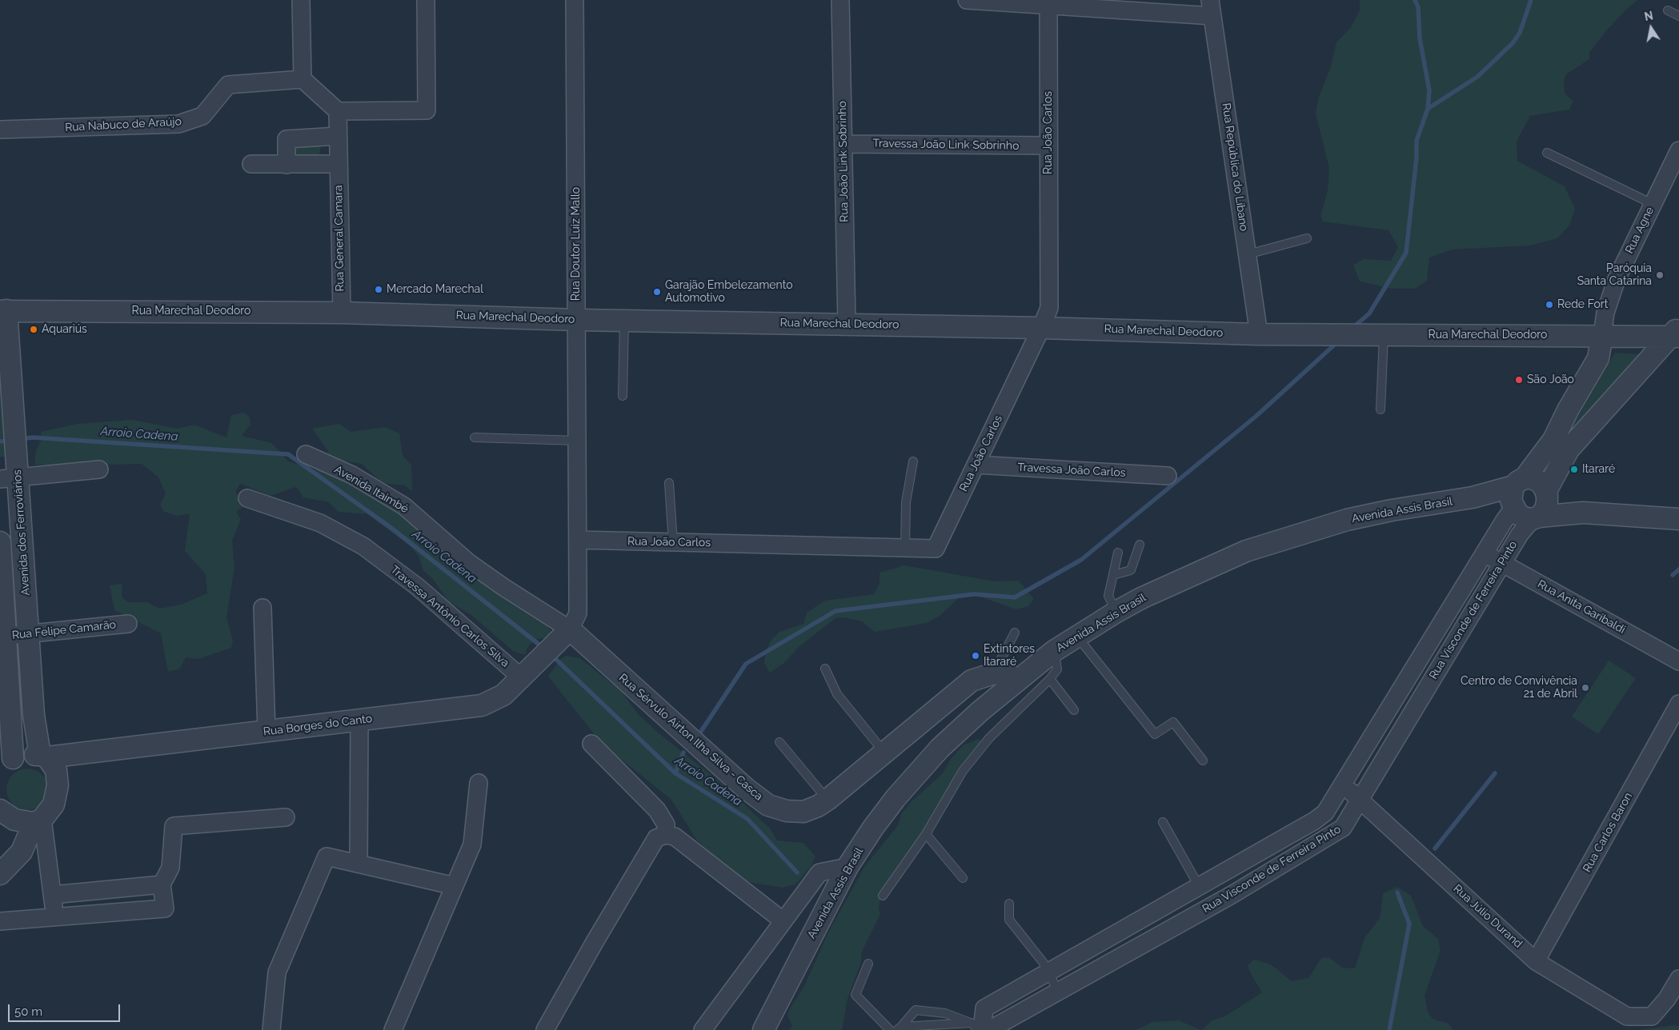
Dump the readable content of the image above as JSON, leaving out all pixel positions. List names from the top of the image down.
{
  "streets": {
    "street": [
      "Rua Nabuco de Araújo",
      "Rua João Carlos",
      "Travessa João Link Sobrinho",
      "Rua João Link Sobrinho",
      "Rua República do Líbano",
      "Rua Agne",
      "Rua General Camara",
      "Rua Doutor Luiz Mallo",
      "Rua Marechal Deodoro",
      "Travessa João Carlos",
      "Avenida Itaimbé",
      "Avenida Assis Brasil",
      "Avenida dos Ferroviários",
      "Rua Anita Garibaldi",
      "Rua Visconde de Ferreira Pinto",
      "Travessa Antônio Carlos Silva",
      "Rua Felipe Camarão",
      "Rua Borges do Canto",
      "Rua Sérvulo Airton Ilha Silva - Casca",
      "Rua Carlos Baron",
      "Rua Júlio Durand"
    ]
  },
  "crossings": [
    ["Rua João Carlos", "Travessa João Link Sobrinho"],
    ["Rua João Carlos", "Rua Doutor Luiz Mallo"],
    ["Rua João Carlos", "Rua Marechal Deodoro"],
    ["Rua João Carlos", "Travessa João Carlos"],
    ["Travessa João Link Sobrinho", "Rua João Link Sobrinho"],
    ["Rua João Link Sobrinho", "Rua Marechal Deodoro"],
    ["Rua República do Líbano", "Rua Marechal Deodoro"],
    ["Rua Agne", "Rua Marechal Deodoro"],
    ["Rua Agne", "Rua Visconde de Ferreira Pinto"],
    ["Rua General Camara", "Rua Marechal Deodoro"],
    ["Rua Doutor Luiz Mallo", "Rua Marechal Deodoro"],
    ["Rua Doutor Luiz Mallo", "Avenida Itaimbé"],
    ["Rua Doutor Luiz Mallo", "Rua Borges do Canto"],
    ["Rua Doutor Luiz Mallo", "Rua Sérvulo Airton Ilha Silva - Casca"],
    ["Rua Marechal Deodoro", "Avenida dos Ferroviários"],
    ["Rua Marechal Deodoro", "Rua Visconde de Ferreira Pinto"],
    ["Avenida Itaimbé", "Rua Borges do Canto"],
    ["Avenida Itaimbé", "Rua Sérvulo Airton Ilha Silva - Casca"],
    ["Avenida Assis Brasil", "Rua Visconde de Ferreira Pinto"],
    ["Avenida Assis Brasil", "Rua Sérvulo Airton Ilha Silva - Casca"],
    ["Avenida dos Ferroviários", "Rua Felipe Camarão"],
    ["Avenida dos Ferroviários", "Rua Borges do Canto"],
    ["Rua Anita Garibaldi", "Rua Visconde de Ferreira Pinto"],
    ["Rua Visconde de Ferreira Pinto", "Rua Júlio Durand"],
    ["Travessa Antônio Carlos Silva", "Rua Borges do Canto"],
    ["Rua Borges do Canto", "Rua Sérvulo Airton Ilha Silva - Casca"],
    ["Rua Carlos Baron", "Rua Júlio Durand"]
  ],
  "water": ["Arroio Cadena"],
  "places": [
    "Paróquia Santa Catarina",
    "Mercado Marechal",
    "Garajão Embelezamento Automotivo",
    "Rede Fort",
    "Aquariús",
    "São João",
    "Itararé",
    "Extintores Itararé",
    "Centro de Convivência 21 de Abril"
  ],
  "scale_bar": "50 m",
  "north": "top"
}
